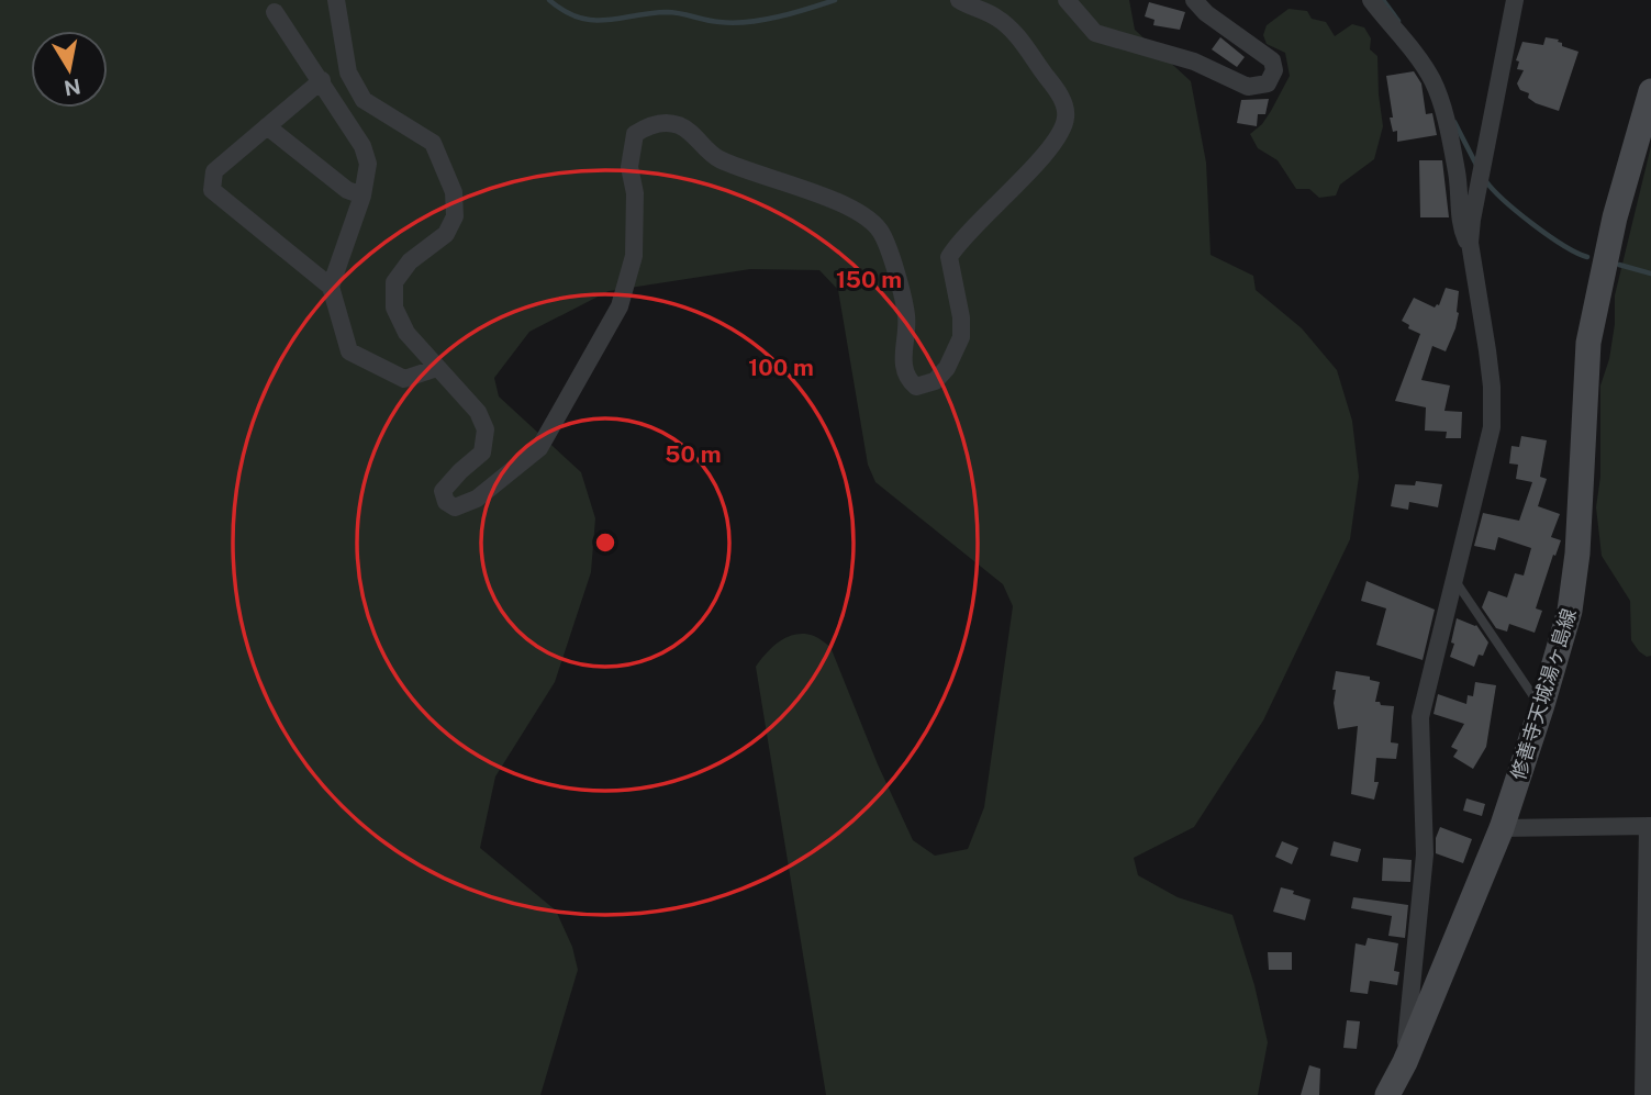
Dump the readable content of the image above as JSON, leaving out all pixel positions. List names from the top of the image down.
{
  "streets": {
    "main road": ["修善寺天城湯ヶ島線"]
  },
  "north": "bottom",
  "rings": ["150 m", "100 m", "50 m"]
}
